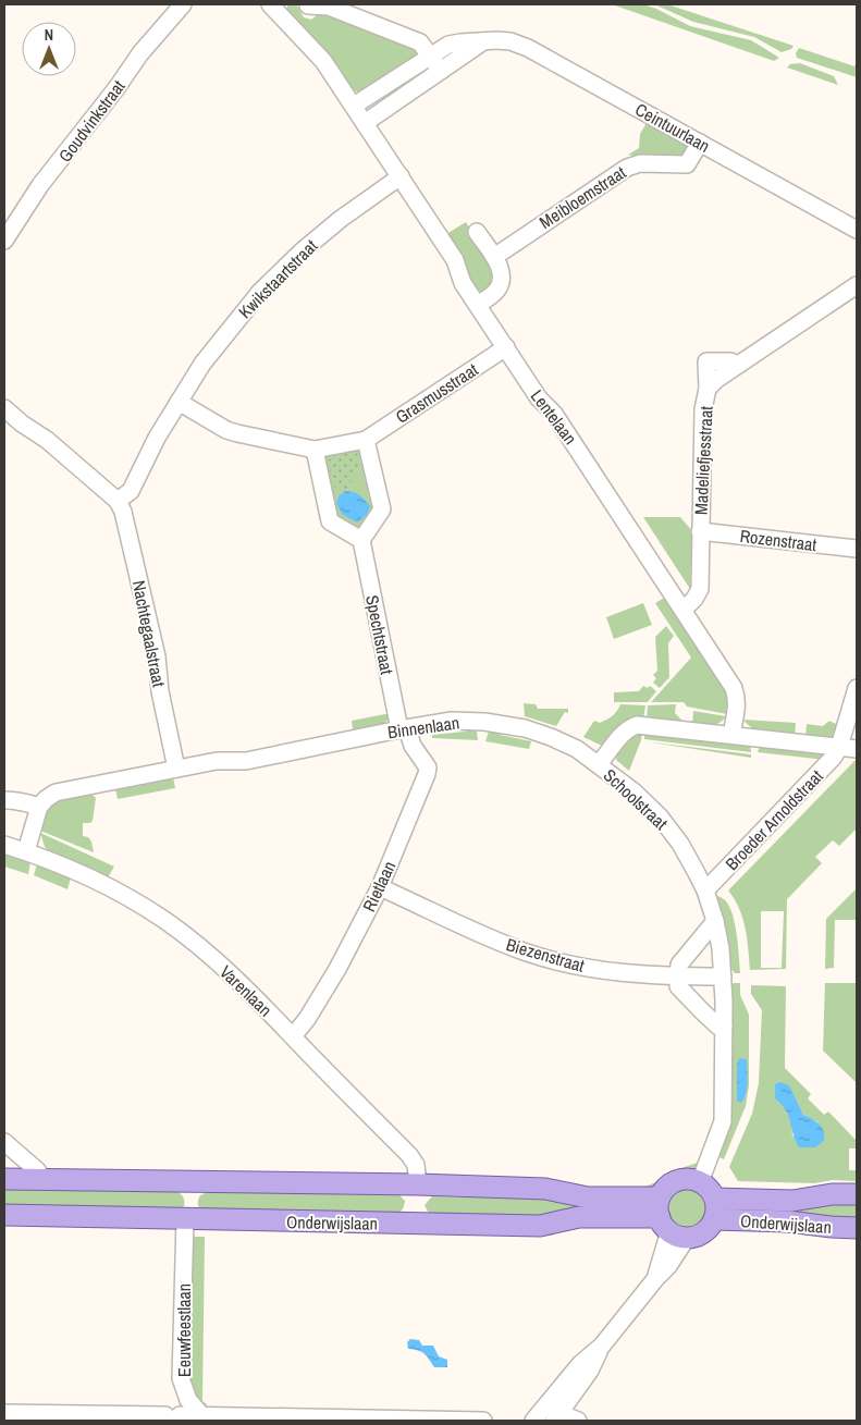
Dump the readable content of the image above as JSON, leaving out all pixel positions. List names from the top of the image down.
{
  "streets": {
    "main road": ["Onderwijslaan"],
    "street": [
      "Goudvinkstraat",
      "Ceintuurlaan",
      "Meibloemstraat",
      "Kwikstaartstraat",
      "Grasmusstraat",
      "Lentelaan",
      "Madeliefjesstraat",
      "Rozenstraat",
      "Nachtegaalstraat",
      "Spechtstraat",
      "Binnenlaan",
      "Schoolstraat",
      "Broeder Arnoldstraat",
      "Rietlaan",
      "Biezenstraat",
      "Varenlaan",
      "Eeuwfeestlaan"
    ]
  },
  "crossings": [
    ["Ceintuurlaan", "Meibloemstraat"],
    ["Ceintuurlaan", "Lentelaan"],
    ["Kwikstaartstraat", "Lentelaan"],
    ["Grasmusstraat", "Lentelaan"],
    ["Lentelaan", "Madeliefjesstraat"],
    ["Madeliefjesstraat", "Rozenstraat"],
    ["Nachtegaalstraat", "Binnenlaan"],
    ["Spechtstraat", "Binnenlaan"],
    ["Spechtstraat", "Rietlaan"],
    ["Binnenlaan", "Schoolstraat"],
    ["Binnenlaan", "Rietlaan"],
    ["Schoolstraat", "Broeder Arnoldstraat"],
    ["Schoolstraat", "Biezenstraat"],
    ["Schoolstraat", "Onderwijslaan"],
    ["Rietlaan", "Biezenstraat"],
    ["Rietlaan", "Varenlaan"],
    ["Varenlaan", "Onderwijslaan"],
    ["Onderwijslaan", "Eeuwfeestlaan"]
  ],
  "north": "top"
}
